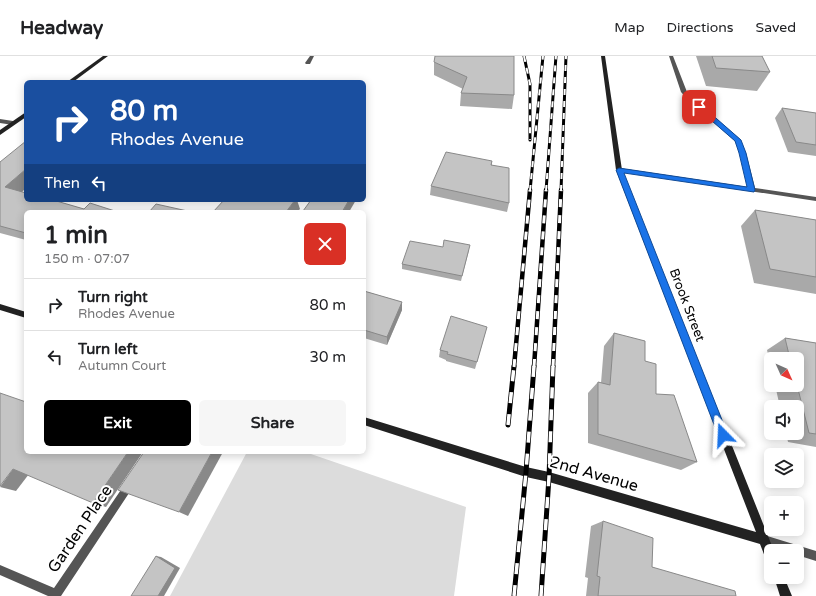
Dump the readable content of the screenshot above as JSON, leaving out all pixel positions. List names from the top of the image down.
{
  "streets": {
    "street": ["Brook Street", "2nd Avenue", "Garden Place"]
  },
  "crossings": [
    ["Brook Street", "2nd Avenue"]
  ],
  "north": "bottom right",
  "page": {
    "header": "Headway",
    "nav": ["Map", "Directions", "Saved"],
    "turn": ["80 m", "Rhodes Avenue"],
    "then": "Then",
    "heading": ["1 min", "150 m · 07:07"],
    "list": [
      {
        "name": "Turn right",
        "note": "Rhodes Avenue",
        "value": "80 m"
      },
      {
        "name": "Turn left",
        "note": "Autumn Court",
        "value": "30 m"
      }
    ],
    "map_buttons": ["+", "−"],
    "buttons": ["Exit", "Share"]
  }
}
